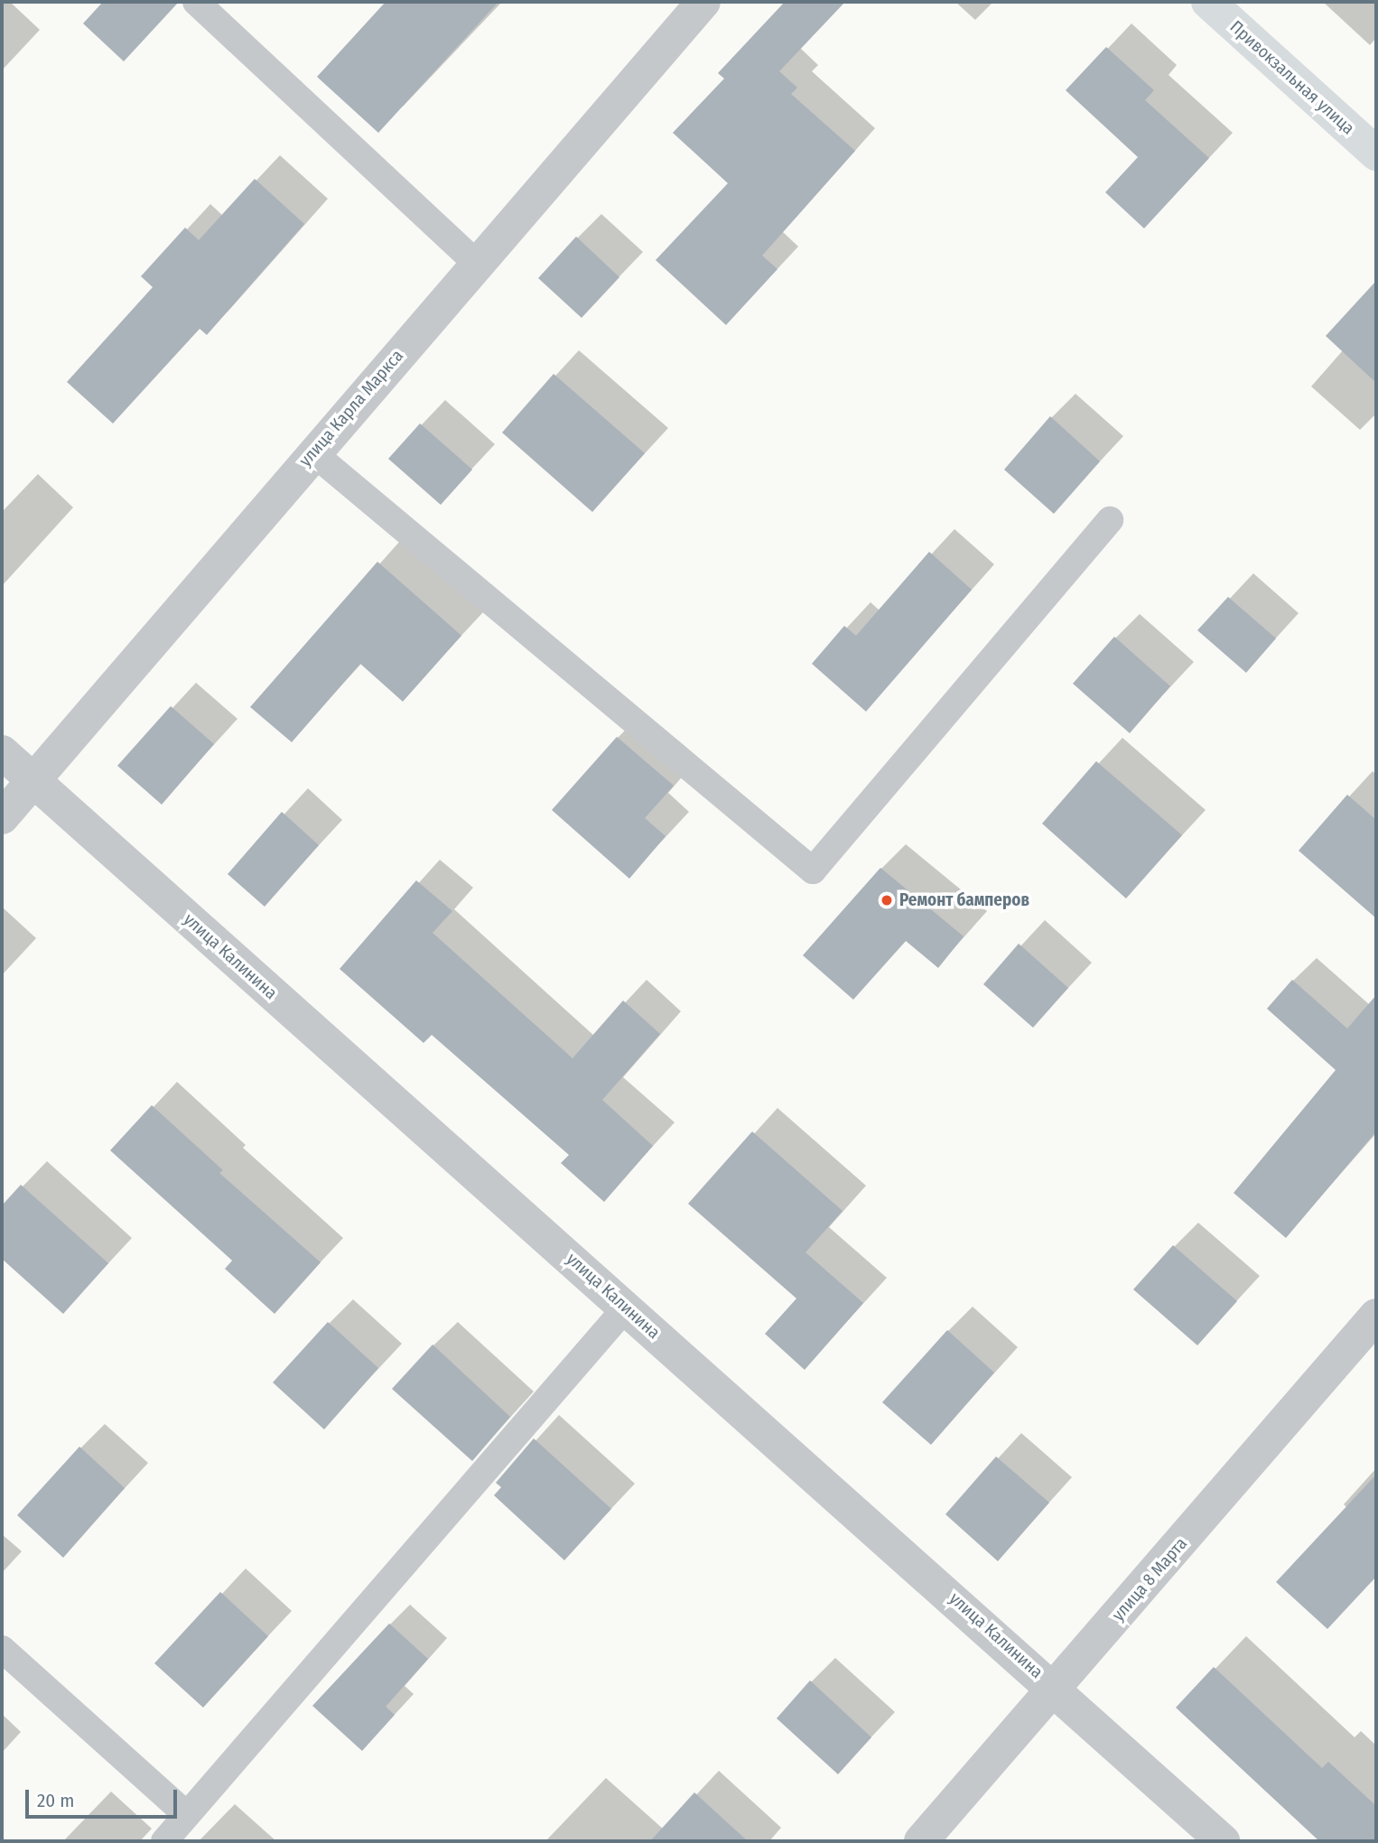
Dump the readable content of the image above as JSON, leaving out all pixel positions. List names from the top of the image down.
{
  "streets": {
    "street": [
      "Привокзальная улица",
      "улица Карла Маркса",
      "улица Калинина",
      "улица 8 Марта"
    ]
  },
  "crossings": [
    ["улица Карла Маркса", "улица Калинина"],
    ["улица Калинина", "улица 8 Марта"]
  ],
  "places": ["Ремонт бамперов"],
  "scale_bar": "20 m"
}
